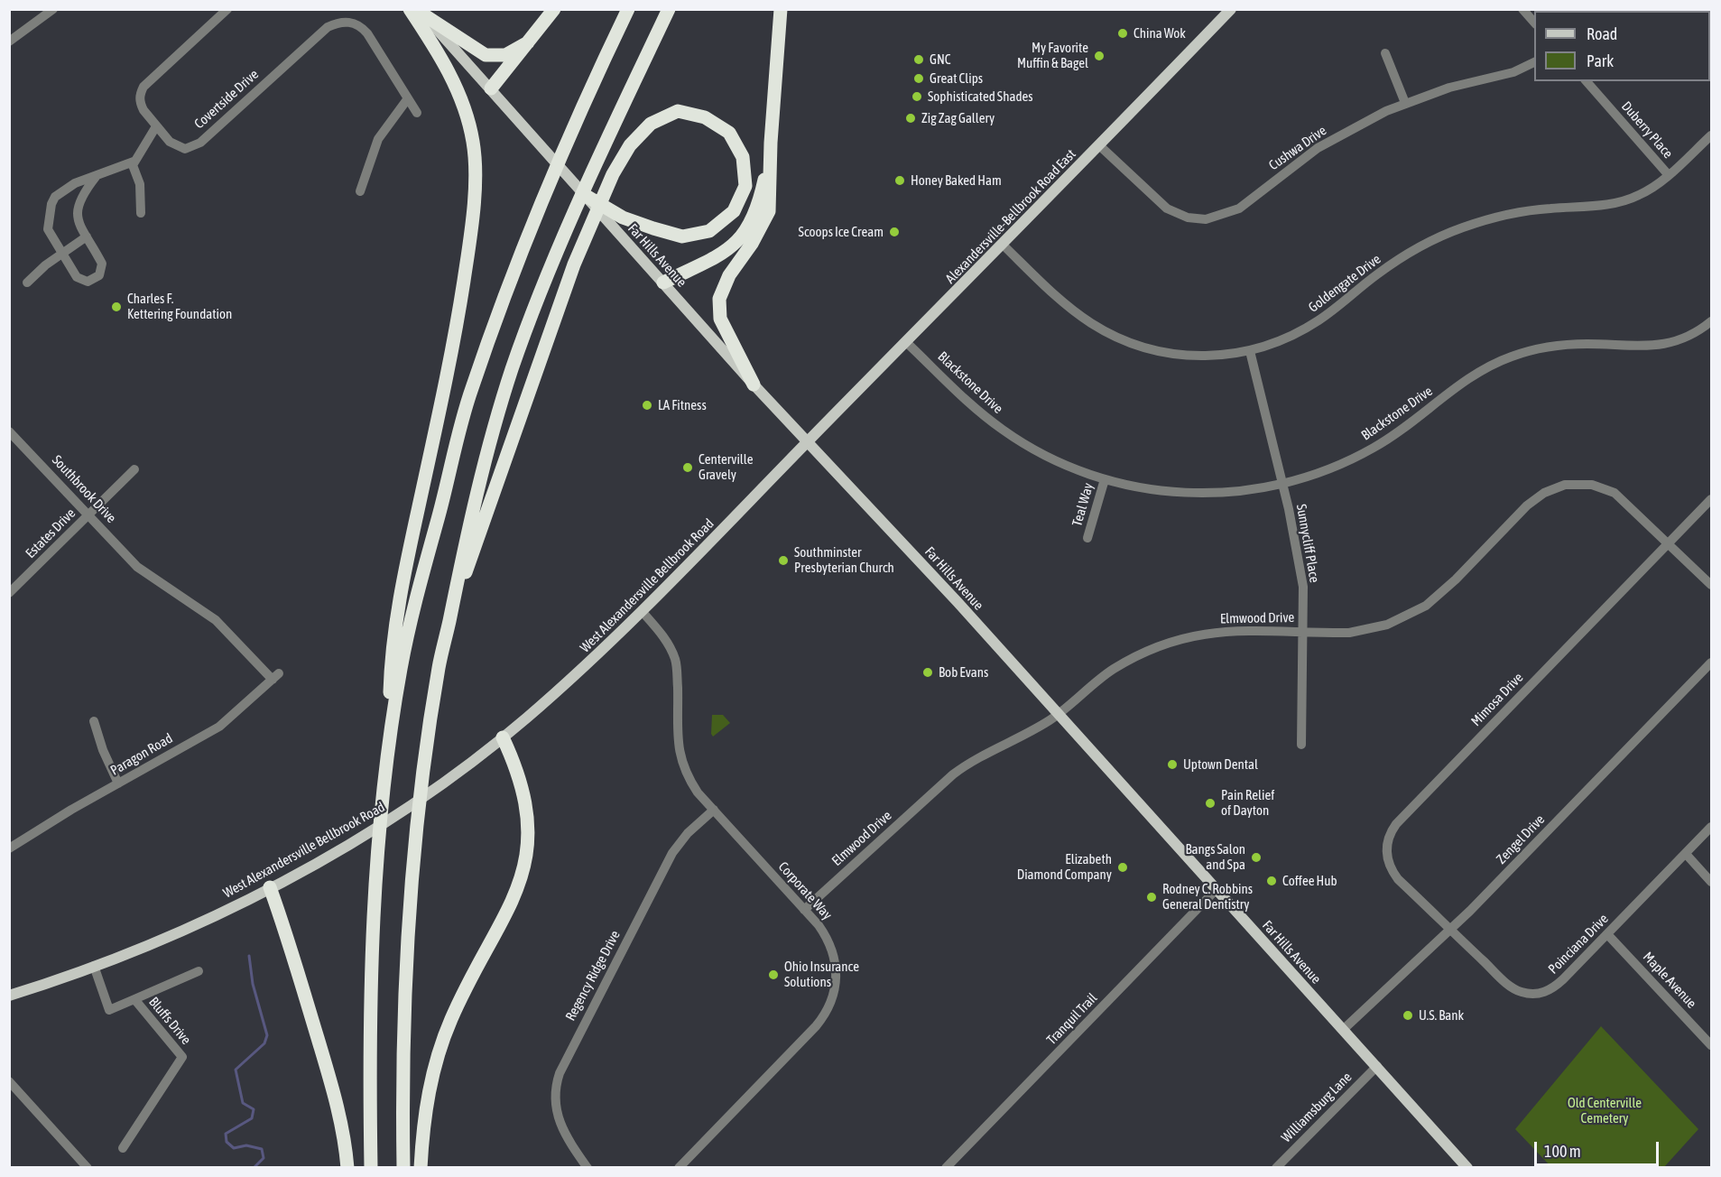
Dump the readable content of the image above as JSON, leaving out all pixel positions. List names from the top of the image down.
{
  "streets": {
    "main road": ["Alexandersville-Bellbrook Road East", "Far Hills Avenue", "West Alexandersville Bellbrook Road"],
    "street": [
      "Covertside Drive",
      "Duberry Place",
      "Cushwa Drive",
      "Goldengate Drive",
      "Blackstone Drive",
      "Southbrook Drive",
      "Teal Way",
      "Estates Drive",
      "Sunnycliff Place",
      "Elmwood Drive",
      "Mimosa Drive",
      "Paragon Road",
      "Zengel Drive",
      "Corporate Way",
      "Poinciana Drive",
      "Regency Ridge Drive",
      "Maple Avenue",
      "Tranquil Trail",
      "Bluffs Drive",
      "Williamsburg Lane"
    ]
  },
  "crossings": [
    ["Duberry Place", "Goldengate Drive"],
    ["Cushwa Drive", "Alexandersville-Bellbrook Road East"],
    ["Alexandersville-Bellbrook Road East", "Far Hills Avenue"],
    ["Alexandersville-Bellbrook Road East", "Goldengate Drive"],
    ["Alexandersville-Bellbrook Road East", "Blackstone Drive"],
    ["Alexandersville-Bellbrook Road East", "West Alexandersville Bellbrook Road"],
    ["Far Hills Avenue", "West Alexandersville Bellbrook Road"],
    ["Far Hills Avenue", "Elmwood Drive"],
    ["Far Hills Avenue", "Zengel Drive"],
    ["Far Hills Avenue", "Tranquil Trail"],
    ["Far Hills Avenue", "Williamsburg Lane"],
    ["Goldengate Drive", "Sunnycliff Place"],
    ["Blackstone Drive", "Teal Way"],
    ["Blackstone Drive", "Sunnycliff Place"],
    ["Southbrook Drive", "Estates Drive"],
    ["Southbrook Drive", "Paragon Road"],
    ["Sunnycliff Place", "Elmwood Drive"],
    ["West Alexandersville Bellbrook Road", "Corporate Way"],
    ["West Alexandersville Bellbrook Road", "Bluffs Drive"],
    ["Elmwood Drive", "Mimosa Drive"],
    ["Elmwood Drive", "Corporate Way"],
    ["Mimosa Drive", "Zengel Drive"],
    ["Mimosa Drive", "Poinciana Drive"],
    ["Zengel Drive", "Poinciana Drive"],
    ["Corporate Way", "Regency Ridge Drive"],
    ["Poinciana Drive", "Maple Avenue"]
  ],
  "parks": ["Old Centerville Cemetery"],
  "places": [
    "China Wok",
    "My Favorite Muffin & Bagel",
    "GNC",
    "Great Clips",
    "Sophisticated Shades",
    "Zig Zag Gallery",
    "Honey Baked Ham",
    "Scoops Ice Cream",
    "Charles F. Kettering Foundation",
    "LA Fitness",
    "Centerville Gravely",
    "Southminster Presbyterian Church",
    "Bob Evans",
    "Uptown Dental",
    "Pain Relief of Dayton",
    "Bangs Salon and Spa",
    "Elizabeth Diamond Company",
    "Coffee Hub",
    "Rodney C. Robbins General Dentistry",
    "Ohio Insurance Solutions",
    "U.S. Bank"
  ],
  "legend": ["Road", "Park"],
  "scale_bar": "100 m"
}
